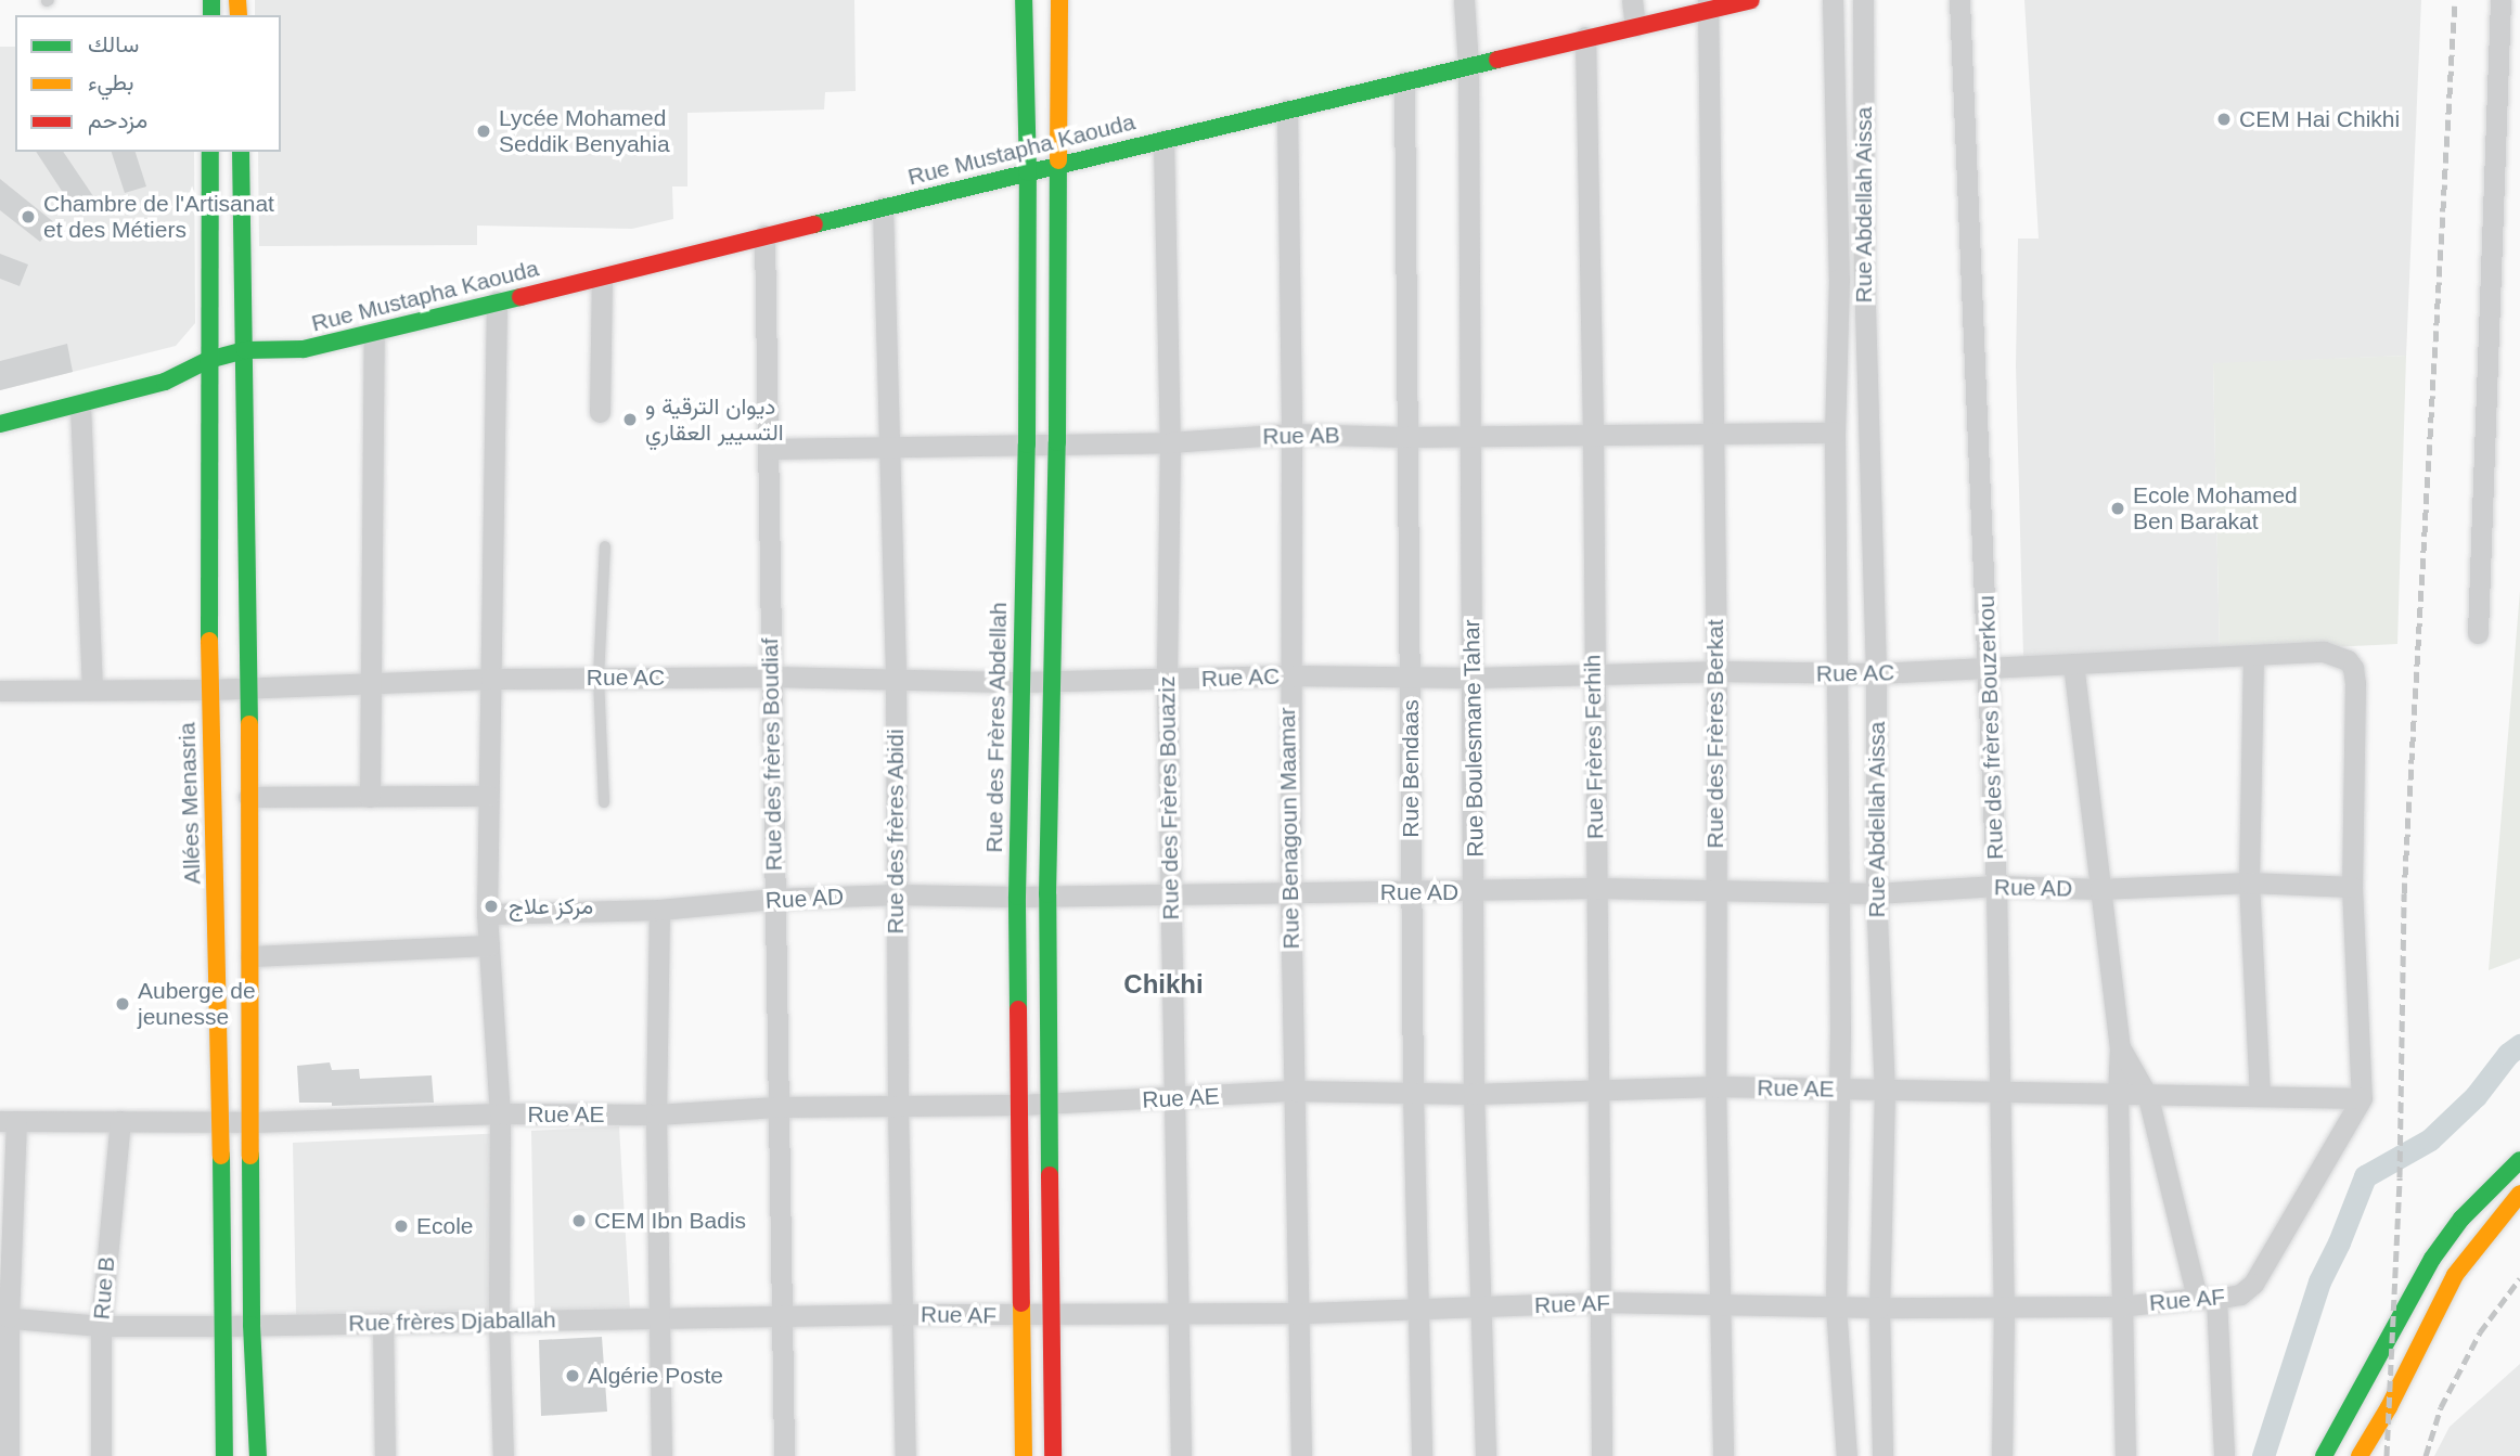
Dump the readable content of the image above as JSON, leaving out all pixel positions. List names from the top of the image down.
{
  "streets": {
    "main road": ["Rue Mustapha Kaouda", "Rue des Frères Abdellah", "Allées Menasria"],
    "street": [
      "Rue Abdellah Aissa",
      "Rue AB",
      "Rue AC",
      "Rue des frères Bouzerkou",
      "Rue des Frères Berkat",
      "Rue Boulesmane Tahar",
      "Rue Frères Ferhih",
      "Rue des frères Boudiaf",
      "Rue Bendaas",
      "Rue des Frères Bouaziz",
      "Rue Benagoun Maamar",
      "Rue des frères Abidi",
      "Rue AD",
      "Rue AE",
      "Rue B",
      "Rue AF",
      "Rue frères Djaballah"
    ]
  },
  "crossings": [
    ["Rue Mustapha Kaouda", "Rue des Frères Abdellah"],
    ["Rue Mustapha Kaouda", "Rue des Frères Berkat"],
    ["Rue Mustapha Kaouda", "Rue Boulesmane Tahar"],
    ["Rue Mustapha Kaouda", "Rue Frères Ferhih"],
    ["Rue Mustapha Kaouda", "Rue des frères Boudiaf"],
    ["Rue Mustapha Kaouda", "Rue Bendaas"],
    ["Rue Mustapha Kaouda", "Rue des Frères Bouaziz"],
    ["Rue Mustapha Kaouda", "Allées Menasria"],
    ["Rue Mustapha Kaouda", "Rue Benagoun Maamar"],
    ["Rue Mustapha Kaouda", "Rue des frères Abidi"],
    ["Rue Abdellah Aissa", "Rue AC"],
    ["Rue Abdellah Aissa", "Rue AD"],
    ["Rue Abdellah Aissa", "Rue AE"],
    ["Rue Abdellah Aissa", "Rue AF"],
    ["Rue AB", "Rue des Frères Abdellah"],
    ["Rue AB", "Rue des Frères Berkat"],
    ["Rue AB", "Rue Boulesmane Tahar"],
    ["Rue AB", "Rue Frères Ferhih"],
    ["Rue AB", "Rue des frères Boudiaf"],
    ["Rue AB", "Rue Bendaas"],
    ["Rue AB", "Rue des Frères Bouaziz"],
    ["Rue AB", "Rue Benagoun Maamar"],
    ["Rue AB", "Rue des frères Abidi"],
    ["Rue AC", "Rue des Frères Abdellah"],
    ["Rue AC", "Rue des frères Bouzerkou"],
    ["Rue AC", "Rue des Frères Berkat"],
    ["Rue AC", "Rue Boulesmane Tahar"],
    ["Rue AC", "Rue Frères Ferhih"],
    ["Rue AC", "Rue des frères Boudiaf"],
    ["Rue AC", "Rue Bendaas"],
    ["Rue AC", "Rue des Frères Bouaziz"],
    ["Rue AC", "Allées Menasria"],
    ["Rue AC", "Rue Benagoun Maamar"],
    ["Rue AC", "Rue des frères Abidi"],
    ["Rue AC", "Rue AD"],
    ["Rue des Frères Abdellah", "Rue AD"],
    ["Rue des Frères Abdellah", "Rue AE"],
    ["Rue des Frères Abdellah", "Rue AF"],
    ["Rue des frères Bouzerkou", "Rue AD"],
    ["Rue des frères Bouzerkou", "Rue AE"],
    ["Rue des frères Bouzerkou", "Rue AF"],
    ["Rue des Frères Berkat", "Rue AD"],
    ["Rue des Frères Berkat", "Rue AE"],
    ["Rue des Frères Berkat", "Rue AF"],
    ["Rue Boulesmane Tahar", "Rue AD"],
    ["Rue Boulesmane Tahar", "Rue AE"],
    ["Rue Boulesmane Tahar", "Rue AF"],
    ["Rue Frères Ferhih", "Rue AD"],
    ["Rue Frères Ferhih", "Rue AE"],
    ["Rue Frères Ferhih", "Rue AF"],
    ["Rue des frères Boudiaf", "Rue AD"],
    ["Rue des frères Boudiaf", "Rue AE"],
    ["Rue des frères Boudiaf", "Rue frères Djaballah"],
    ["Rue Bendaas", "Rue AD"],
    ["Rue Bendaas", "Rue AE"],
    ["Rue Bendaas", "Rue AF"],
    ["Rue des Frères Bouaziz", "Rue AD"],
    ["Rue des Frères Bouaziz", "Rue AE"],
    ["Rue des Frères Bouaziz", "Rue AF"],
    ["Allées Menasria", "Rue AE"],
    ["Allées Menasria", "Rue frères Djaballah"],
    ["Rue Benagoun Maamar", "Rue AD"],
    ["Rue Benagoun Maamar", "Rue AE"],
    ["Rue Benagoun Maamar", "Rue AF"],
    ["Rue des frères Abidi", "Rue AD"],
    ["Rue des frères Abidi", "Rue AE"],
    ["Rue des frères Abidi", "Rue AF"],
    ["Rue des frères Abidi", "Rue frères Djaballah"],
    ["Rue AE", "Rue B"],
    ["Rue AE", "Rue AF"],
    ["Rue B", "Rue frères Djaballah"],
    ["Rue AF", "Rue frères Djaballah"]
  ],
  "districts": ["Chikhi"],
  "places": [
    "CEM Hai Chikhi",
    "Lycée Mohamed Seddik Benyahia",
    "Chambre de l'Artisanat et des Métiers",
    "ديوان الترقية و التسيير العقاري",
    "Ecole Mohamed Ben Barakat",
    "مركز علاج",
    "Auberge de jeunesse",
    "CEM Ibn Badis",
    "Ecole",
    "Algérie Poste"
  ],
  "legend": ["سالك", "بطيء", "مزدحم"]
}
